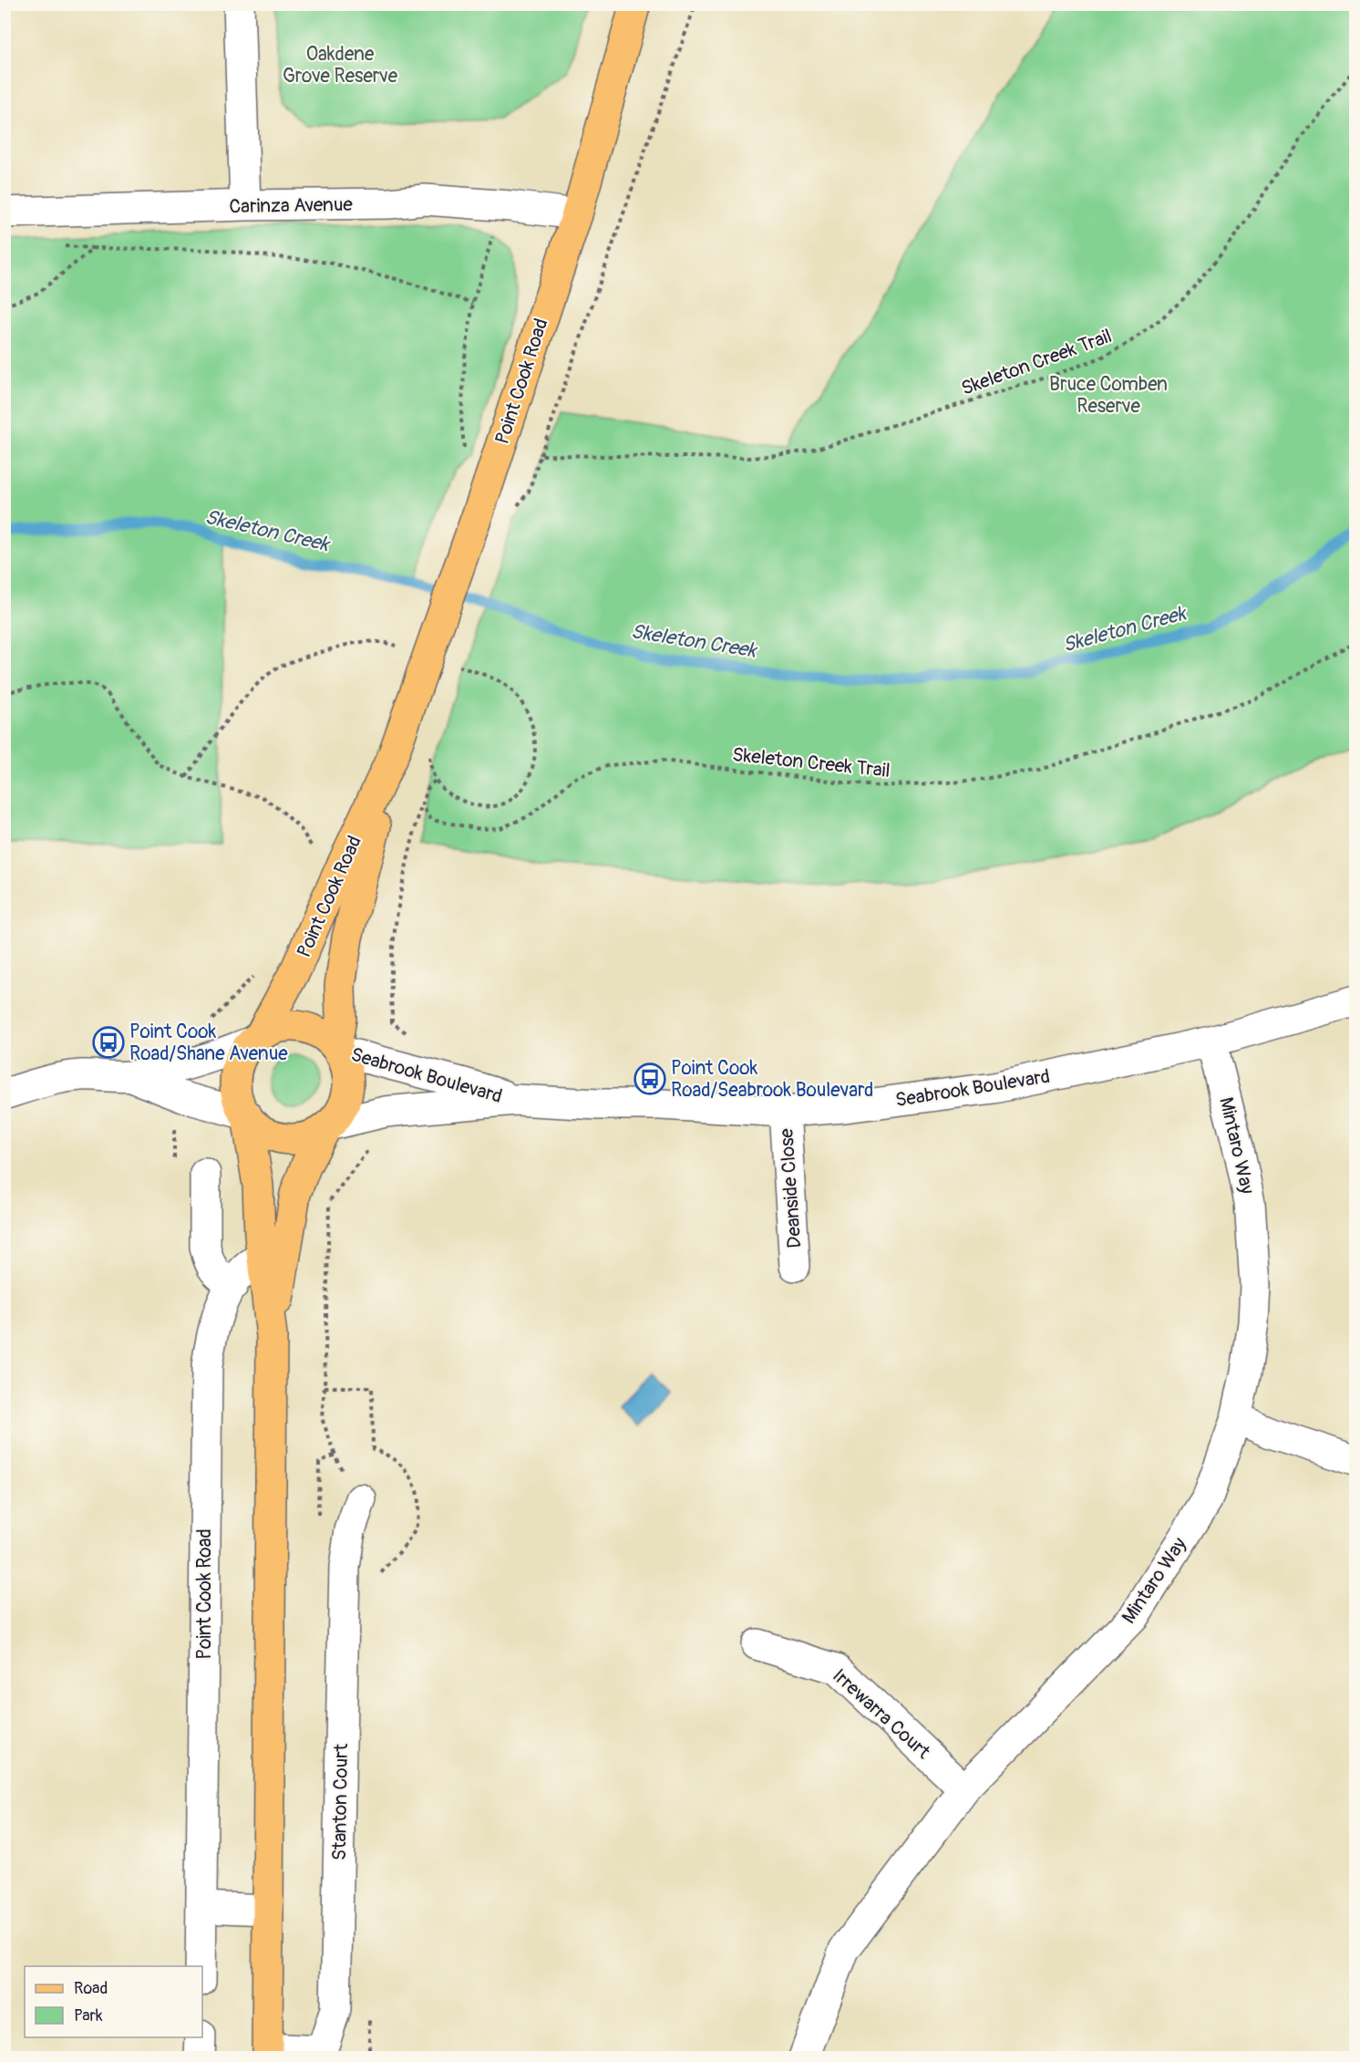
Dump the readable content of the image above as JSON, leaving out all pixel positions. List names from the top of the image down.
{
  "streets": {
    "main road": ["Point Cook Road"],
    "street": [
      "Carinza Avenue",
      "Seabrook Boulevard",
      "Mintaro Way",
      "Deanside Close",
      "Irrewarra Court",
      "Stanton Court"
    ],
    "path": ["Skeleton Creek Trail"]
  },
  "crossings": [
    ["Carinza Avenue", "Point Cook Road"],
    ["Point Cook Road", "Seabrook Boulevard"],
    ["Seabrook Boulevard", "Mintaro Way"],
    ["Seabrook Boulevard", "Deanside Close"],
    ["Mintaro Way", "Irrewarra Court"]
  ],
  "water": ["Skeleton Creek"],
  "parks": ["Oakdene Grove Reserve", "Bruce Comben Reserve"],
  "places": {
    "bus stop": ["Point Cook Road/Shane Avenue", "Point Cook Road/Seabrook Boulevard"]
  },
  "legend": ["Road", "Park"]
}
